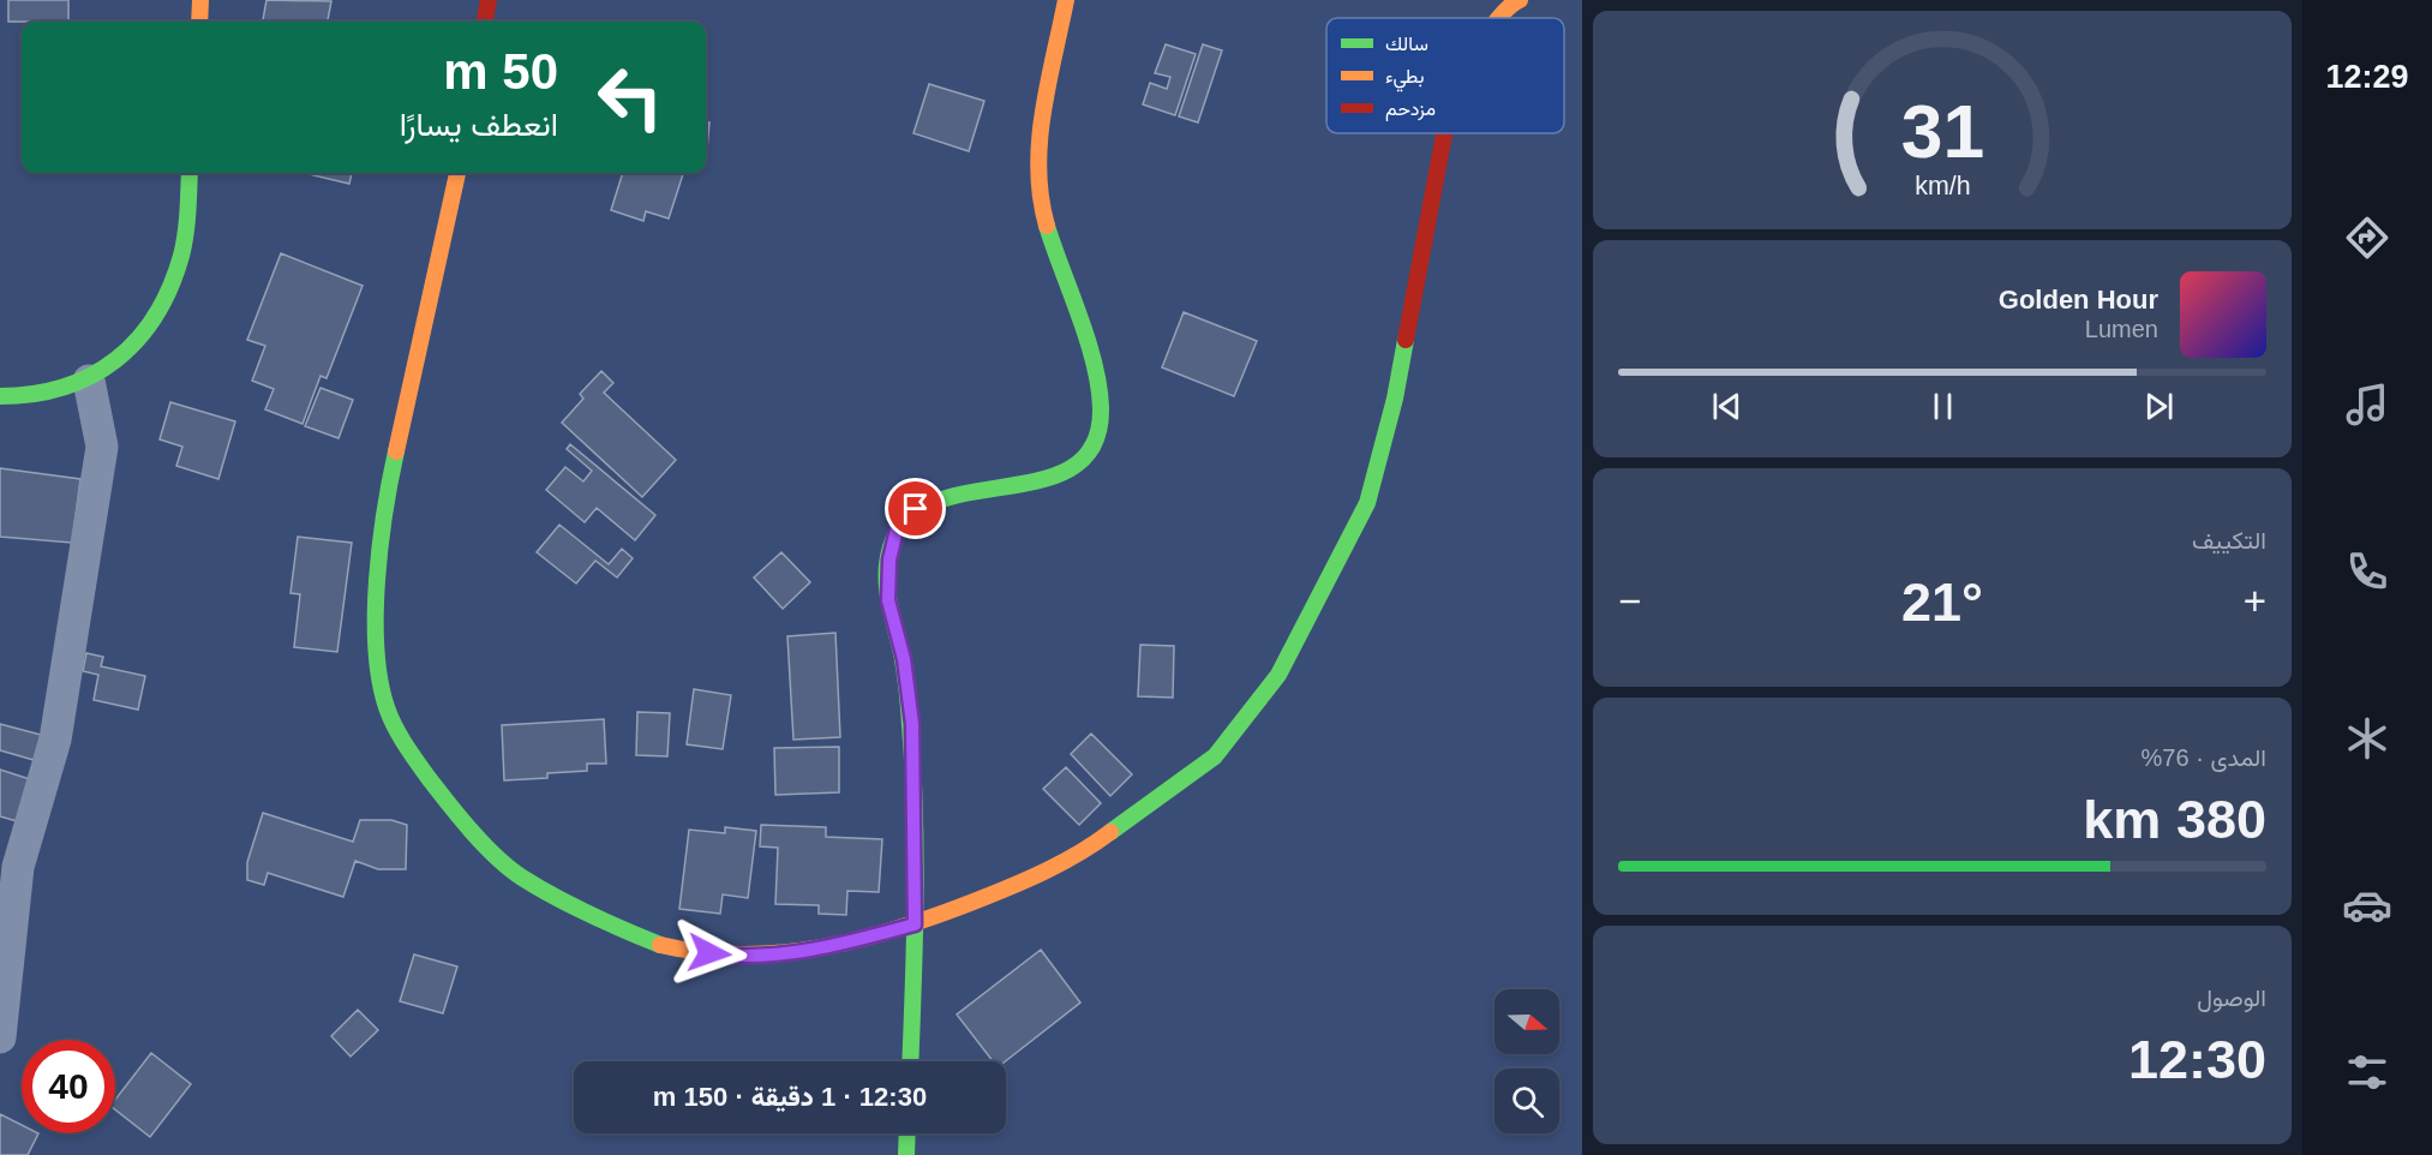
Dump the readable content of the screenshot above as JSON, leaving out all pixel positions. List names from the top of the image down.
{
  "legend": ["سالك", "بطيء", "مزدحم"],
  "north": "right",
  "page": {
    "tabs": "12:29",
    "turn": ["50 m", "انعطف يسارًا"],
    "song": ["Golden Hour", "Lumen"],
    "tile": [
      "التكييف",
      ["المدى · 76%", "380 km"],
      ["الوصول", "12:30"]
    ],
    "heat": ["−", "21°", "+"],
    "limit": "40",
    "trip": "12:30 · 1 دقيقة · 150 m",
    "gauge": ["31", "km/h"]
  }
}
